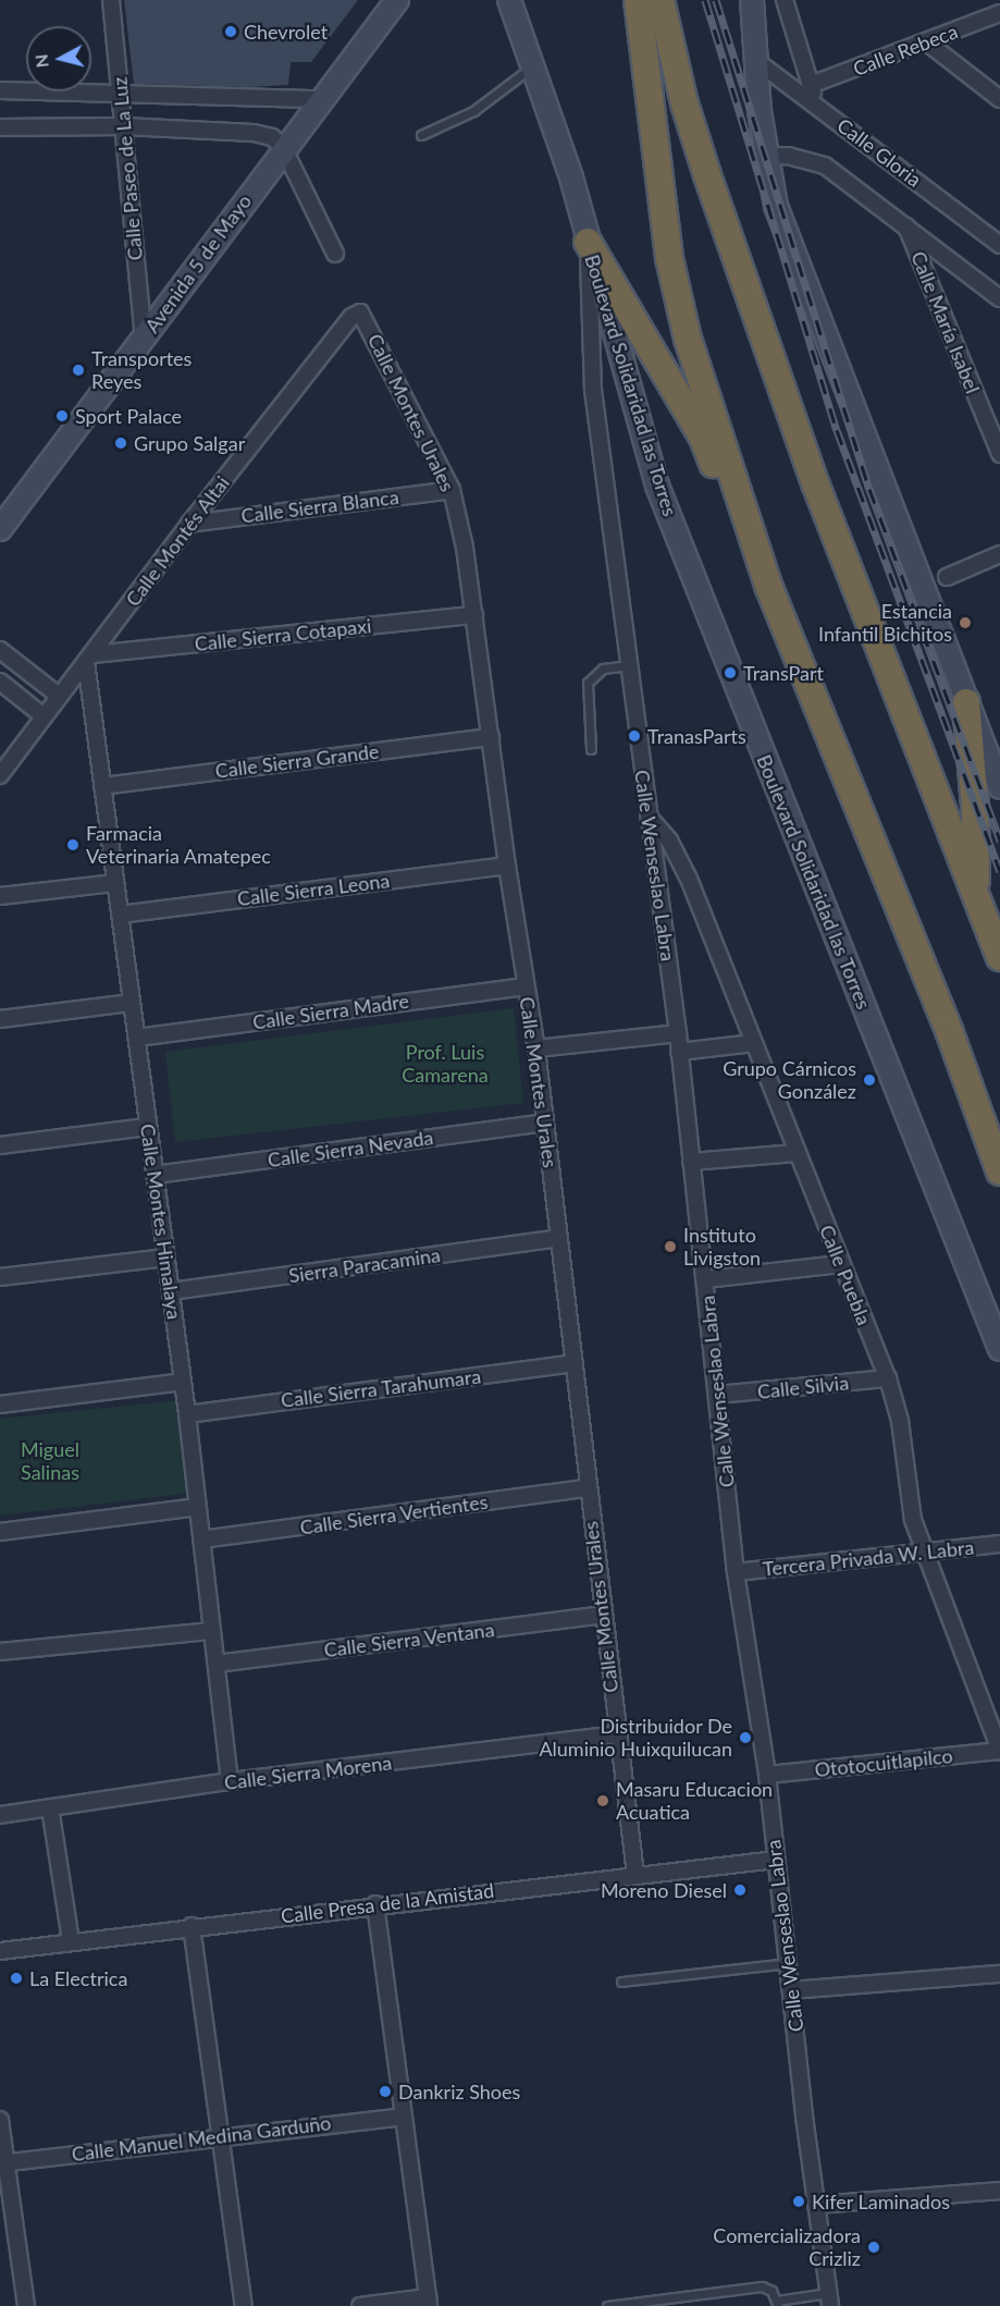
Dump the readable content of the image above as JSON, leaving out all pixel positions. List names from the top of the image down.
{
  "streets": {
    "main road": ["Avenida 5 de Mayo", "Boulevard Solidaridad las Torres"],
    "street": [
      "Calle Rebeca",
      "Calle Gloria",
      "Calle Paseo de La Luz",
      "Calle María Isabel",
      "Calle Montes Urales",
      "Calle Sierra Blanca",
      "Calle Montés Altai",
      "Calle Sierra Cotapaxi",
      "Calle Sierra Grande",
      "Calle Wenseslao Labra",
      "Calle Sierra Leona",
      "Calle Sierra Madre",
      "Calle Sierra Nevada",
      "Calle Montes Himalaya",
      "Sierra Paracamina",
      "Calle Puebla",
      "Calle Silvia",
      "Calle Sierra Tarahumara",
      "Calle Sierra Vertientes",
      "Tercera Privada W. Labra",
      "Calle Sierra Ventana",
      "Ototocuitlapilco",
      "Calle Sierra Morena",
      "Calle Presa de la Amistad",
      "Calle Manuel Medina Garduño"
    ]
  },
  "crossings": [
    ["Calle Paseo de La Luz", "Avenida 5 de Mayo"],
    ["Boulevard Solidaridad las Torres", "Calle Wenseslao Labra"],
    ["Calle Montes Urales", "Calle Sierra Blanca"],
    ["Calle Montes Urales", "Calle Montés Altai"],
    ["Calle Montes Urales", "Calle Sierra Cotapaxi"],
    ["Calle Montes Urales", "Calle Sierra Grande"],
    ["Calle Montes Urales", "Calle Sierra Leona"],
    ["Calle Montes Urales", "Calle Sierra Madre"],
    ["Calle Montes Urales", "Calle Sierra Nevada"],
    ["Calle Montes Urales", "Sierra Paracamina"],
    ["Calle Montes Urales", "Calle Sierra Tarahumara"],
    ["Calle Montes Urales", "Calle Sierra Vertientes"],
    ["Calle Montes Urales", "Calle Sierra Ventana"],
    ["Calle Montes Urales", "Calle Sierra Morena"],
    ["Calle Montes Urales", "Calle Presa de la Amistad"],
    ["Calle Sierra Blanca", "Calle Montés Altai"],
    ["Calle Montés Altai", "Calle Sierra Cotapaxi"],
    ["Calle Montés Altai", "Calle Montes Himalaya"],
    ["Calle Sierra Cotapaxi", "Calle Montes Himalaya"],
    ["Calle Sierra Grande", "Calle Montes Himalaya"],
    ["Calle Wenseslao Labra", "Calle Puebla"],
    ["Calle Wenseslao Labra", "Calle Silvia"],
    ["Calle Wenseslao Labra", "Tercera Privada W. Labra"],
    ["Calle Wenseslao Labra", "Ototocuitlapilco"],
    ["Calle Wenseslao Labra", "Calle Presa de la Amistad"],
    ["Calle Sierra Leona", "Calle Montes Himalaya"],
    ["Calle Sierra Madre", "Calle Montes Himalaya"],
    ["Calle Sierra Nevada", "Calle Montes Himalaya"],
    ["Calle Montes Himalaya", "Sierra Paracamina"],
    ["Calle Montes Himalaya", "Calle Sierra Tarahumara"],
    ["Calle Montes Himalaya", "Calle Sierra Vertientes"],
    ["Calle Montes Himalaya", "Calle Sierra Ventana"],
    ["Calle Montes Himalaya", "Calle Sierra Morena"],
    ["Calle Puebla", "Calle Silvia"],
    ["Calle Puebla", "Tercera Privada W. Labra"],
    ["Calle Puebla", "Ototocuitlapilco"]
  ],
  "parks": ["Prof. Luis Camarena", "Miguel Salinas"],
  "places": [
    "Chevrolet",
    "Transportes Reyes",
    "Sport Palace",
    "Grupo Salgar",
    "Estancia Infantil Bichitos",
    "TransPart",
    "TranasParts",
    "Farmacia Veterinaria Amatepec",
    "Grupo Cárnicos González",
    "Instituto Livigston",
    "Distribuidor De Aluminio Huixquilucan",
    "Masaru Educacion Acuatica",
    "Moreno Diesel",
    "La Electrica",
    "Dankriz Shoes",
    "Kifer Laminados",
    "Comercializadora Crizliz"
  ],
  "north": "left"
}
